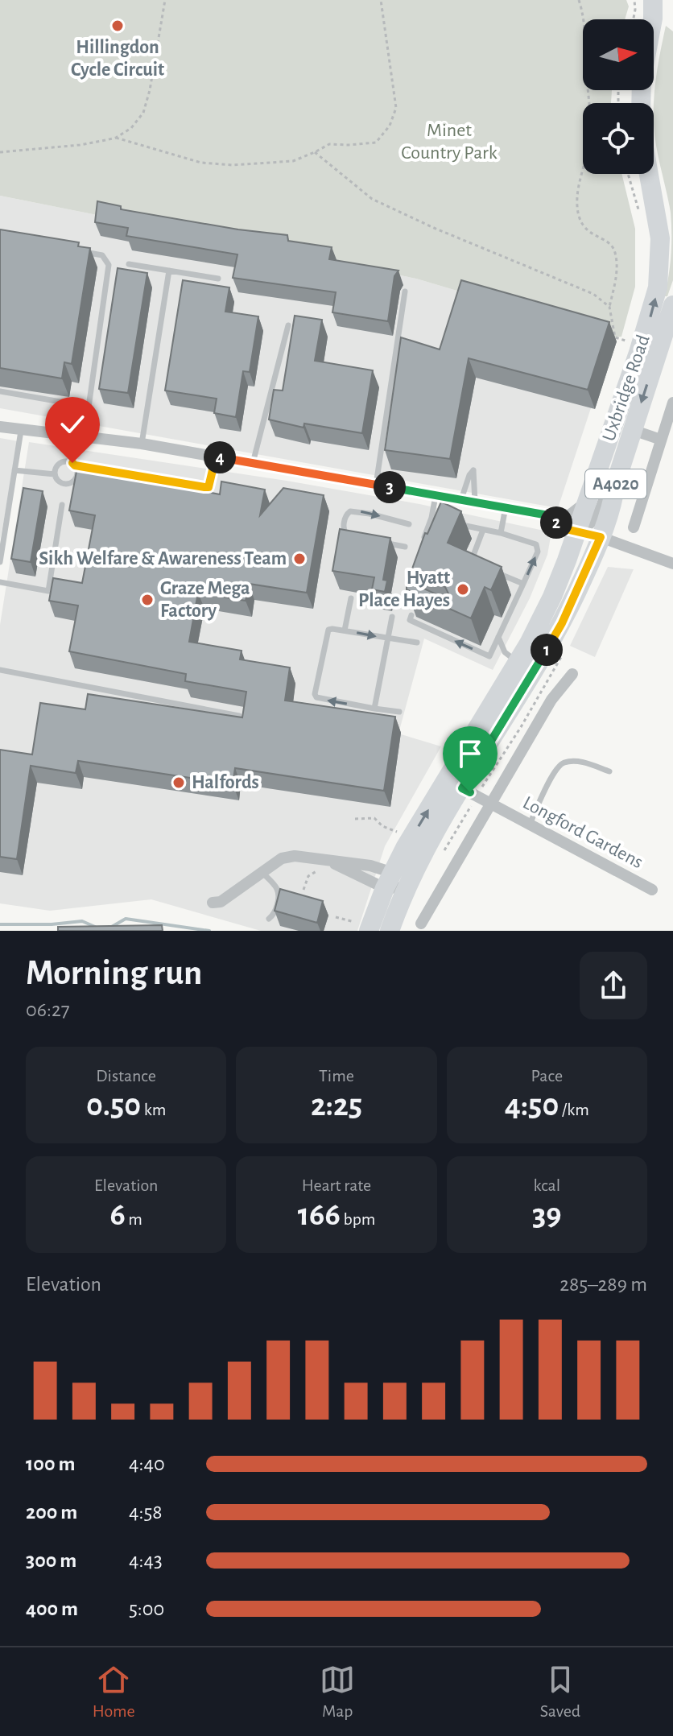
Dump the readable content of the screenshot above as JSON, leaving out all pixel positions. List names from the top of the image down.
{
  "streets": {
    "main road": ["Uxbridge Road", "A4020"],
    "street": ["Longford Gardens"]
  },
  "crossings": [
    ["Uxbridge Road", "Longford Gardens"]
  ],
  "parks": ["Minet Country Park"],
  "places": [
    "Hillingdon Cycle Circuit",
    "Sikh Welfare & Awareness Team",
    "Hyatt Place Hayes",
    "Graze Mega Factory",
    "Halfords"
  ],
  "north": "right",
  "page": {
    "pins": [
      "4",
      "3",
      "2",
      "1"
    ],
    "heading": ["Morning run", "06:27"],
    "stats": [
      ["Distance", "0.50 km"],
      ["Time", "2:25"],
      ["Pace", "4:50 /km"],
      ["Elevation", "6 m"],
      ["Heart rate", "166 bpm"],
      ["kcal", "39"]
    ],
    "chart": ["Elevation", "285–289 m"],
    "list": [
      {
        "name": "100 m",
        "note": "4:40"
      },
      {
        "name": "200 m",
        "note": "4:58"
      },
      {
        "name": "300 m",
        "note": "4:43"
      },
      {
        "name": "400 m",
        "note": "5:00"
      }
    ],
    "tabs": ["Home", "Map", "Saved"]
  }
}
